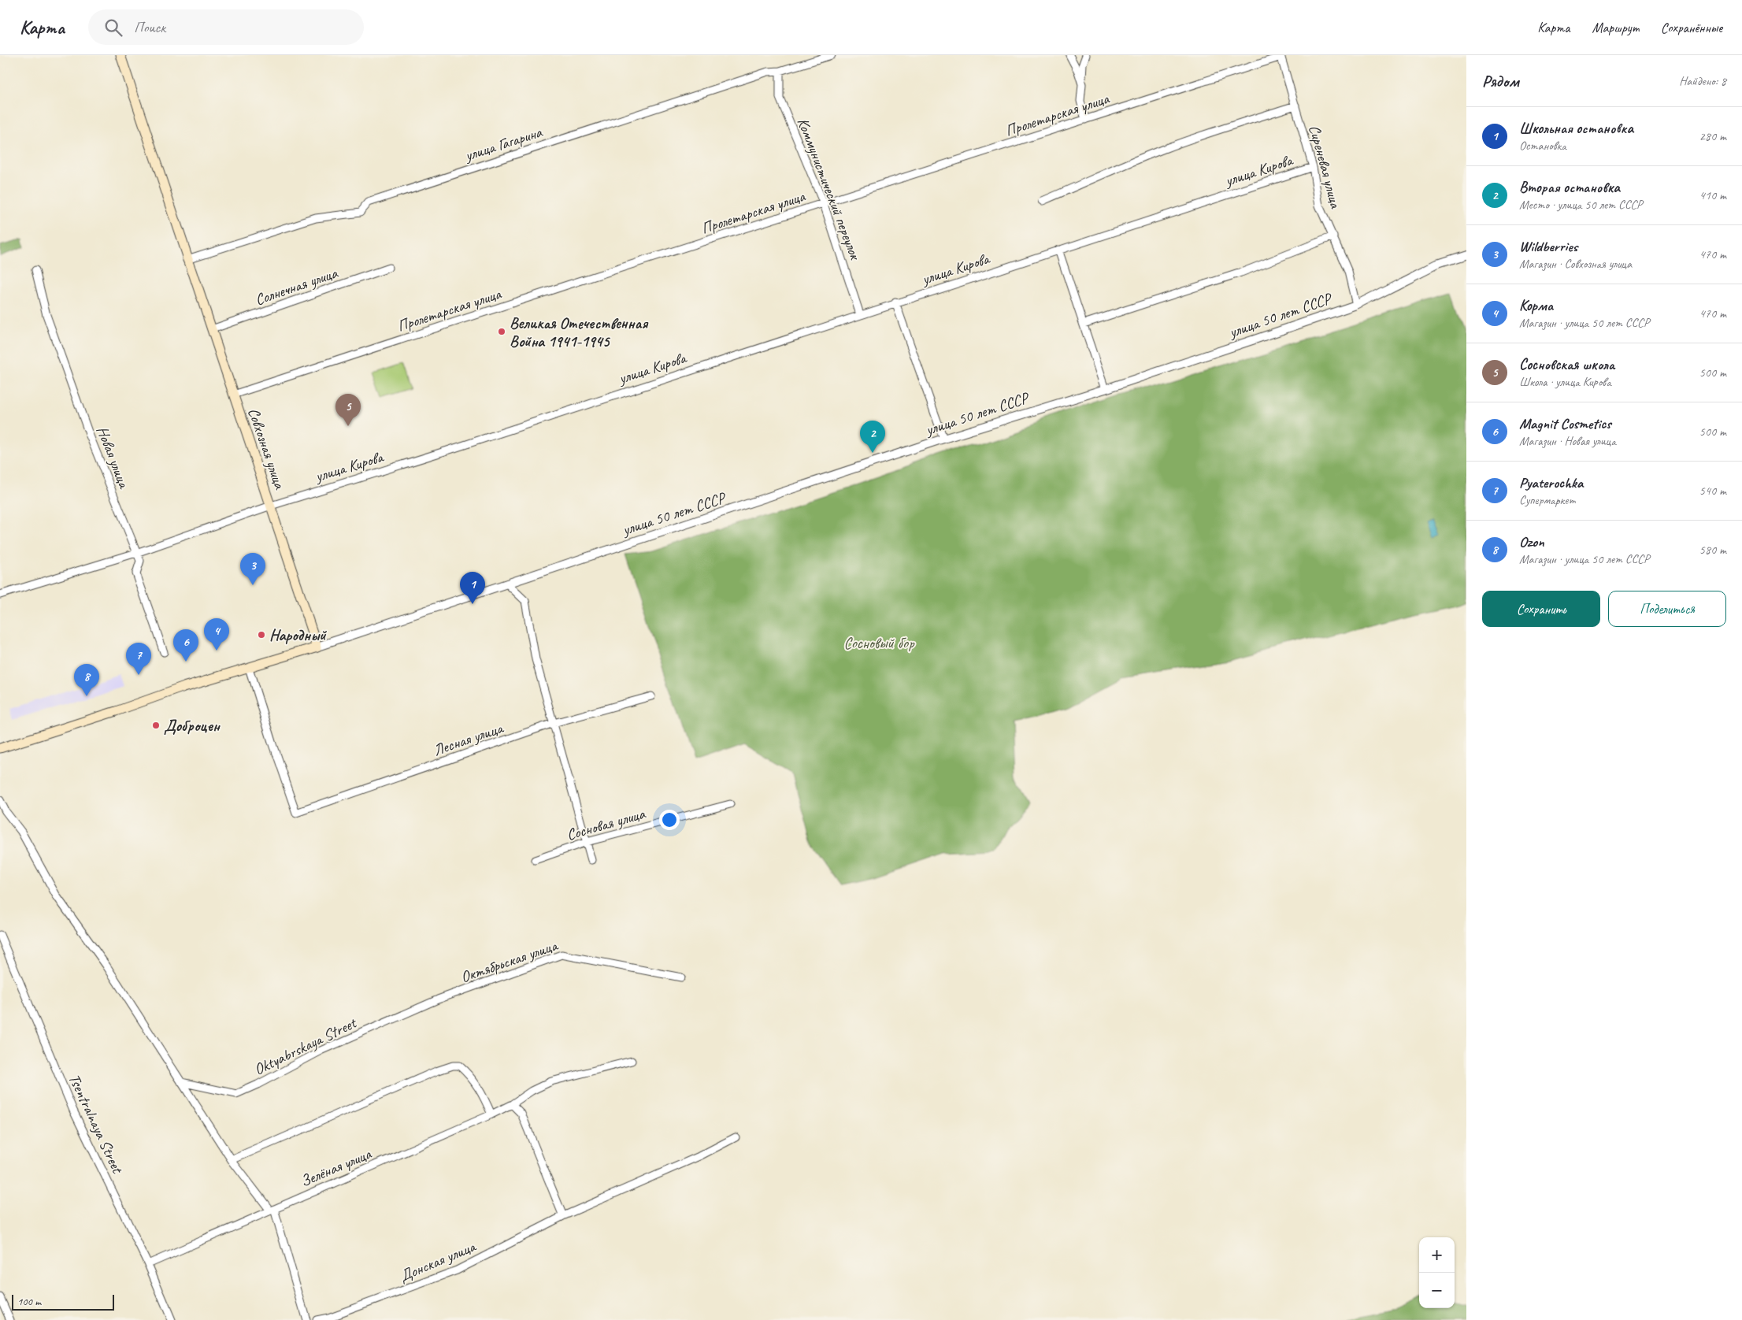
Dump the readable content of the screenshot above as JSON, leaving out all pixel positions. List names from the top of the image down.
{
  "streets": {
    "main road": ["улица 50 лет СССР", "Совхозная улица"],
    "street": [
      "Пролетарская улица",
      "улица Гагарина",
      "Сиреневая улица",
      "улица Кирова",
      "Коммунистический переулок",
      "Солнечная улица",
      "Новая улица",
      "Лесная улица",
      "Сосновая улица",
      "Oktyabrskaya Street",
      "Tsentralnaya Street",
      "Зелёная улица",
      "Донская улица"
    ]
  },
  "crossings": [
    ["Пролетарская улица", "Сиреневая улица"],
    ["Пролетарская улица", "Коммунистический переулок"],
    ["Пролетарская улица", "Совхозная улица"],
    ["улица Гагарина", "Коммунистический переулок"],
    ["улица Гагарина", "Совхозная улица"],
    ["Сиреневая улица", "улица Кирова"],
    ["Сиреневая улица", "улица 50 лет СССР"],
    ["улица Кирова", "Коммунистический переулок"],
    ["улица Кирова", "Совхозная улица"],
    ["улица Кирова", "Новая улица"],
    ["Солнечная улица", "Совхозная улица"],
    ["улица 50 лет СССР", "Совхозная улица"],
    ["улица 50 лет СССР", "Лесная улица"],
    ["Tsentralnaya Street", "Зелёная улица"]
  ],
  "parks": ["Сосновый бор"],
  "places": ["Великая Отечественная Война 1941-1945", "Народный", "Доброцен"],
  "scale_bar": "100 m",
  "page": {
    "header": "Карта",
    "search": "Поиск",
    "nav": ["Карта", "Маршрут", "Сохранённые"],
    "heading": ["Рядом", "Найдено: 8"],
    "list": [
      {
        "mark": "1",
        "name": "Школьная остановка",
        "note": "Остановка",
        "value": "280 m"
      },
      {
        "mark": "2",
        "name": "Вторая остановка",
        "note": "Место · улица 50 лет СССР",
        "value": "410 m"
      },
      {
        "mark": "3",
        "name": "Wildberries",
        "note": "Магазин · Совхозная улица",
        "value": "470 m"
      },
      {
        "mark": "4",
        "name": "Корма",
        "note": "Магазин · улица 50 лет СССР",
        "value": "470 m"
      },
      {
        "mark": "5",
        "name": "Сосновская школа",
        "note": "Школа · улица Кирова",
        "value": "500 m"
      },
      {
        "mark": "6",
        "name": "Magnit Cosmetics",
        "note": "Магазин · Новая улица",
        "value": "500 m"
      },
      {
        "mark": "7",
        "name": "Pyaterochka",
        "note": "Супермаркет",
        "value": "540 m"
      },
      {
        "mark": "8",
        "name": "Ozon",
        "note": "Магазин · улица 50 лет СССР",
        "value": "580 m"
      }
    ],
    "pins": [
      "5",
      "2",
      "3",
      "1",
      "4",
      "6",
      "7",
      "8"
    ],
    "buttons": ["Сохранить", "Поделиться"],
    "map_buttons": ["+", "−"],
    "scale": "100 m"
  }
}
